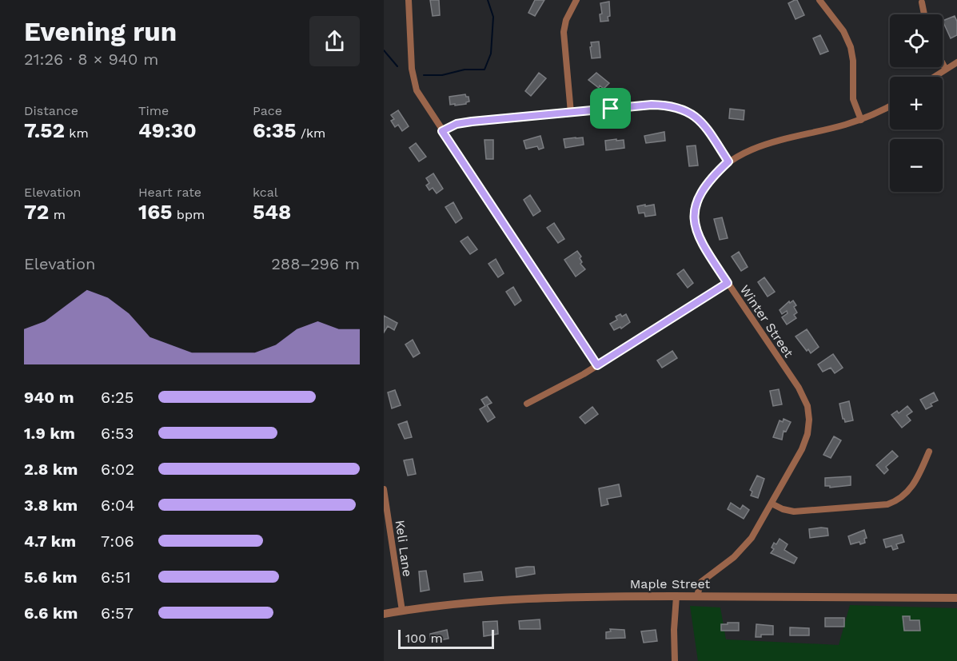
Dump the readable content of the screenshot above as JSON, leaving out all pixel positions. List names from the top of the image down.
{
  "streets": {
    "street": ["Winter Street", "Keli Lane", "Maple Street"]
  },
  "crossings": [
    ["Winter Street", "Maple Street"],
    ["Keli Lane", "Maple Street"]
  ],
  "scale_bar": "100 m",
  "page": {
    "heading": ["Evening run", "21:26 · 8 × 940 m"],
    "map_buttons": ["+", "−"],
    "stats": [
      ["Distance", "7.52 km"],
      ["Time", "49:30"],
      ["Pace", "6:35 /km"],
      ["Elevation", "72 m"],
      ["Heart rate", "165 bpm"],
      ["kcal", "548"]
    ],
    "chart": ["Elevation", "288–296 m"],
    "list": [
      {
        "name": "940 m",
        "note": "6:25"
      },
      {
        "name": "1.9 km",
        "note": "6:53"
      },
      {
        "name": "2.8 km",
        "note": "6:02"
      },
      {
        "name": "3.8 km",
        "note": "6:04"
      },
      {
        "name": "4.7 km",
        "note": "7:06"
      },
      {
        "name": "5.6 km",
        "note": "6:51"
      },
      {
        "name": "6.6 km",
        "note": "6:57"
      }
    ],
    "scale": "100 m"
  }
}
